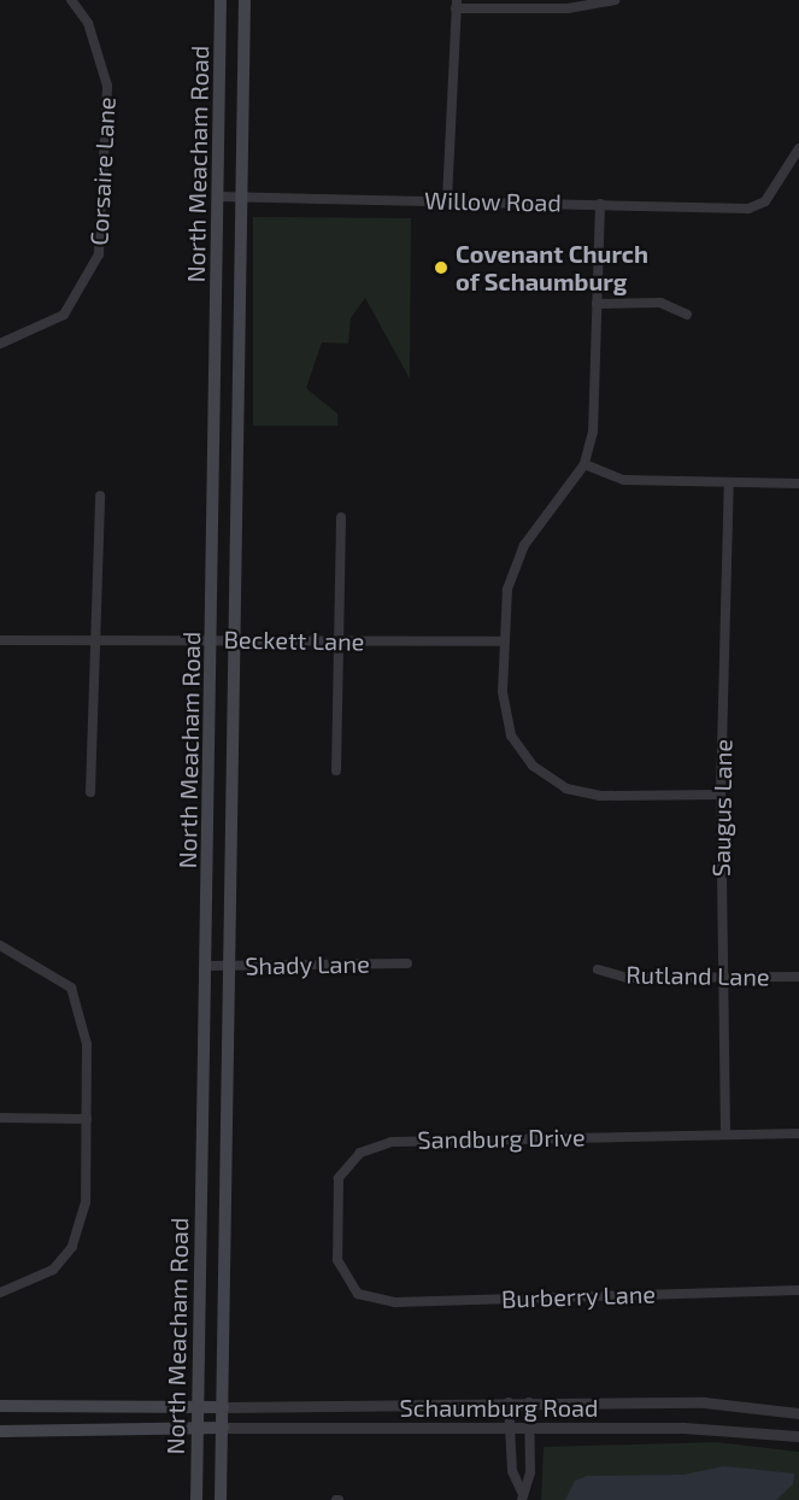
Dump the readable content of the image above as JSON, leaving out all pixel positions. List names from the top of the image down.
{
  "streets": {
    "main road": ["North Meacham Road", "Schaumburg Road"],
    "street": [
      "Corsaire Lane",
      "Willow Road",
      "Beckett Lane",
      "Saugus Lane",
      "Shady Lane",
      "Rutland Lane",
      "Sandburg Drive",
      "Burberry Lane"
    ]
  },
  "crossings": [
    ["North Meacham Road", "Willow Road"],
    ["North Meacham Road", "Beckett Lane"],
    ["North Meacham Road", "Shady Lane"],
    ["North Meacham Road", "Schaumburg Road"],
    ["Saugus Lane", "Rutland Lane"],
    ["Saugus Lane", "Sandburg Drive"],
    ["Sandburg Drive", "Burberry Lane"]
  ],
  "places": ["Covenant Church of Schaumburg"]
}
